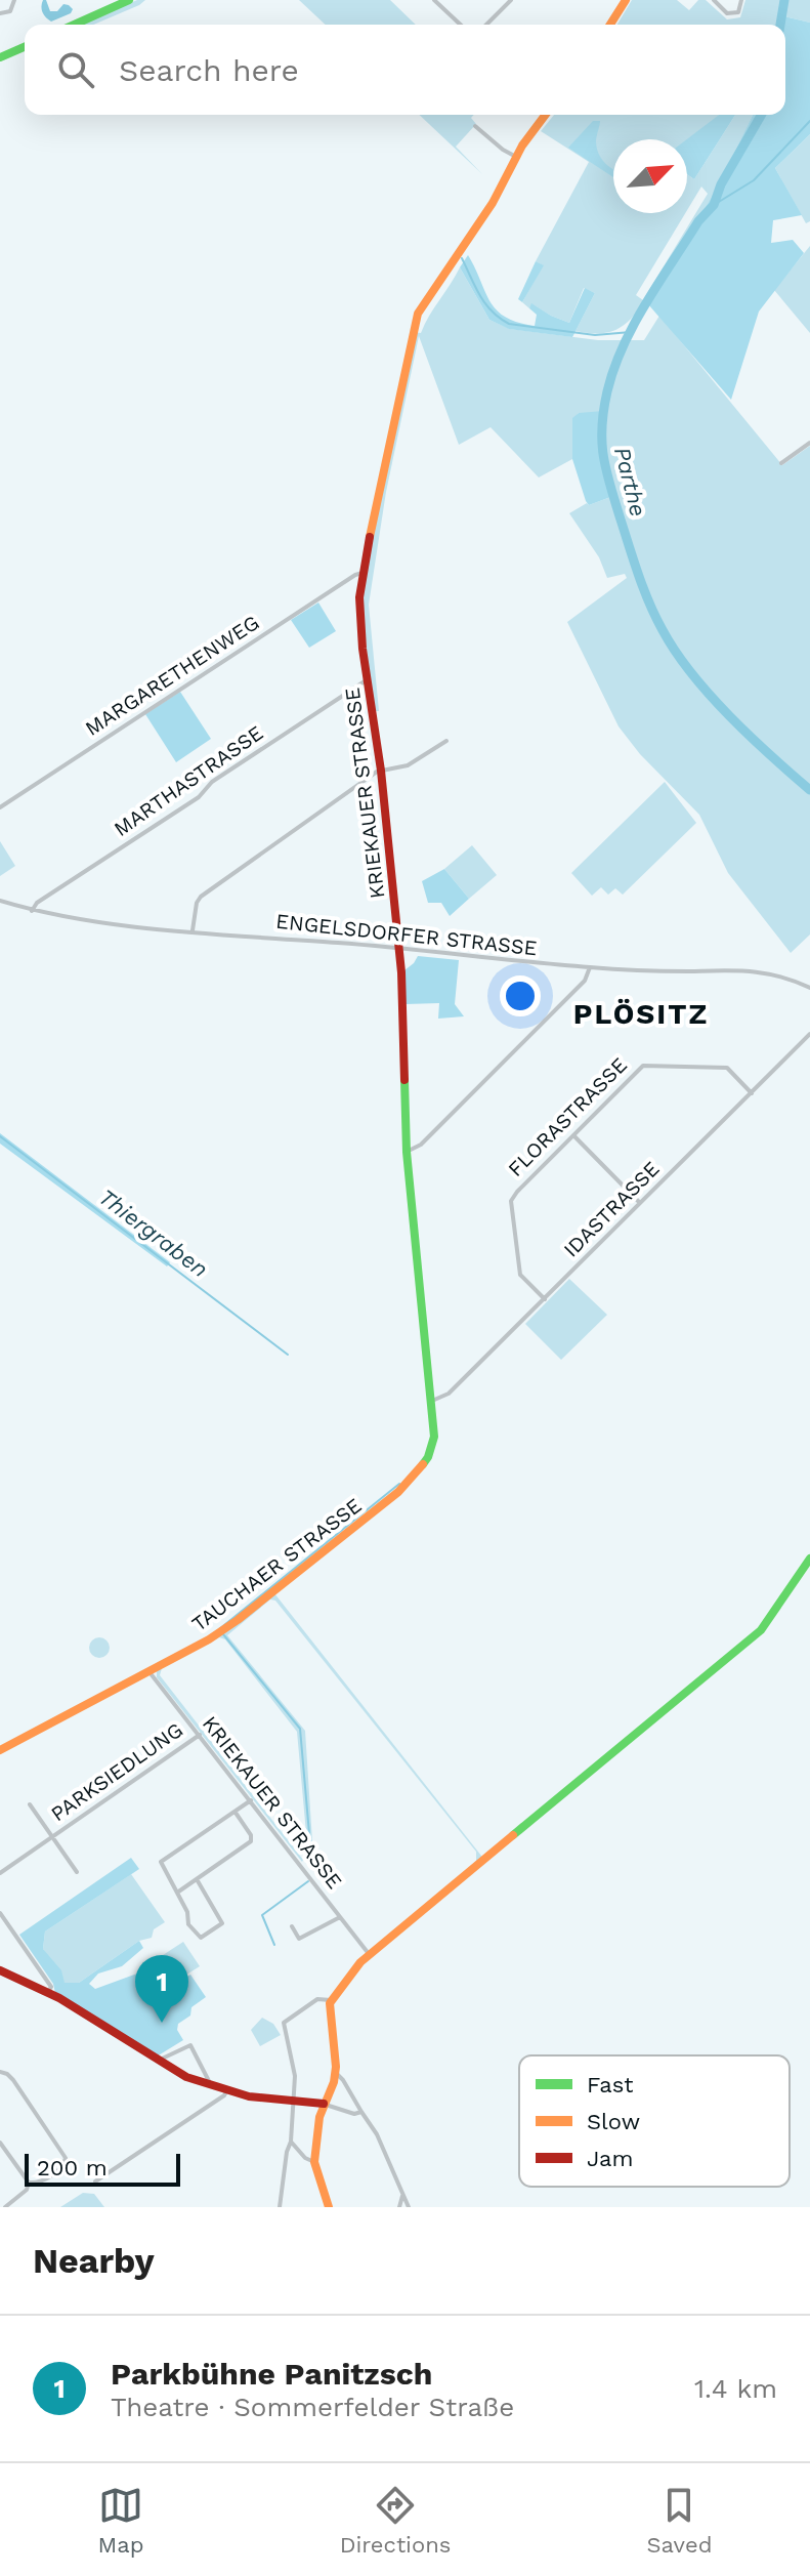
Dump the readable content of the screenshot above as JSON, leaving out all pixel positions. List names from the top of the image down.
{
  "streets": {
    "street": [
      "MARGARETHENWEG",
      "MARTHASTRASSE",
      "KRIEKAUER STRASSE",
      "ENGELSDORFER STRASSE",
      "FLORASTRASSE",
      "IDASTRASSE",
      "TAUCHAER STRASSE",
      "PARKSIEDLUNG"
    ]
  },
  "crossings": [
    ["MARGARETHENWEG", "KRIEKAUER STRASSE"],
    ["MARTHASTRASSE", "KRIEKAUER STRASSE"],
    ["MARTHASTRASSE", "ENGELSDORFER STRASSE"],
    ["KRIEKAUER STRASSE", "ENGELSDORFER STRASSE"],
    ["KRIEKAUER STRASSE", "IDASTRASSE"],
    ["KRIEKAUER STRASSE", "TAUCHAER STRASSE"],
    ["KRIEKAUER STRASSE", "PARKSIEDLUNG"],
    ["FLORASTRASSE", "IDASTRASSE"]
  ],
  "districts": ["PLÖSITZ"],
  "water": ["Parthe", "Thiergraben"],
  "legend": ["Fast", "Slow", "Jam"],
  "scale_bar": "200 m",
  "north": "top right",
  "page": {
    "search": "Search here",
    "pins": "1",
    "scale": "200 m",
    "heading": "Nearby",
    "list": [
      {
        "mark": "1",
        "name": "Parkbühne Panitzsch",
        "note": "Theatre · Sommerfelder Straße",
        "value": "1.4 km"
      }
    ],
    "nav": ["Map", "Directions", "Saved"]
  }
}
